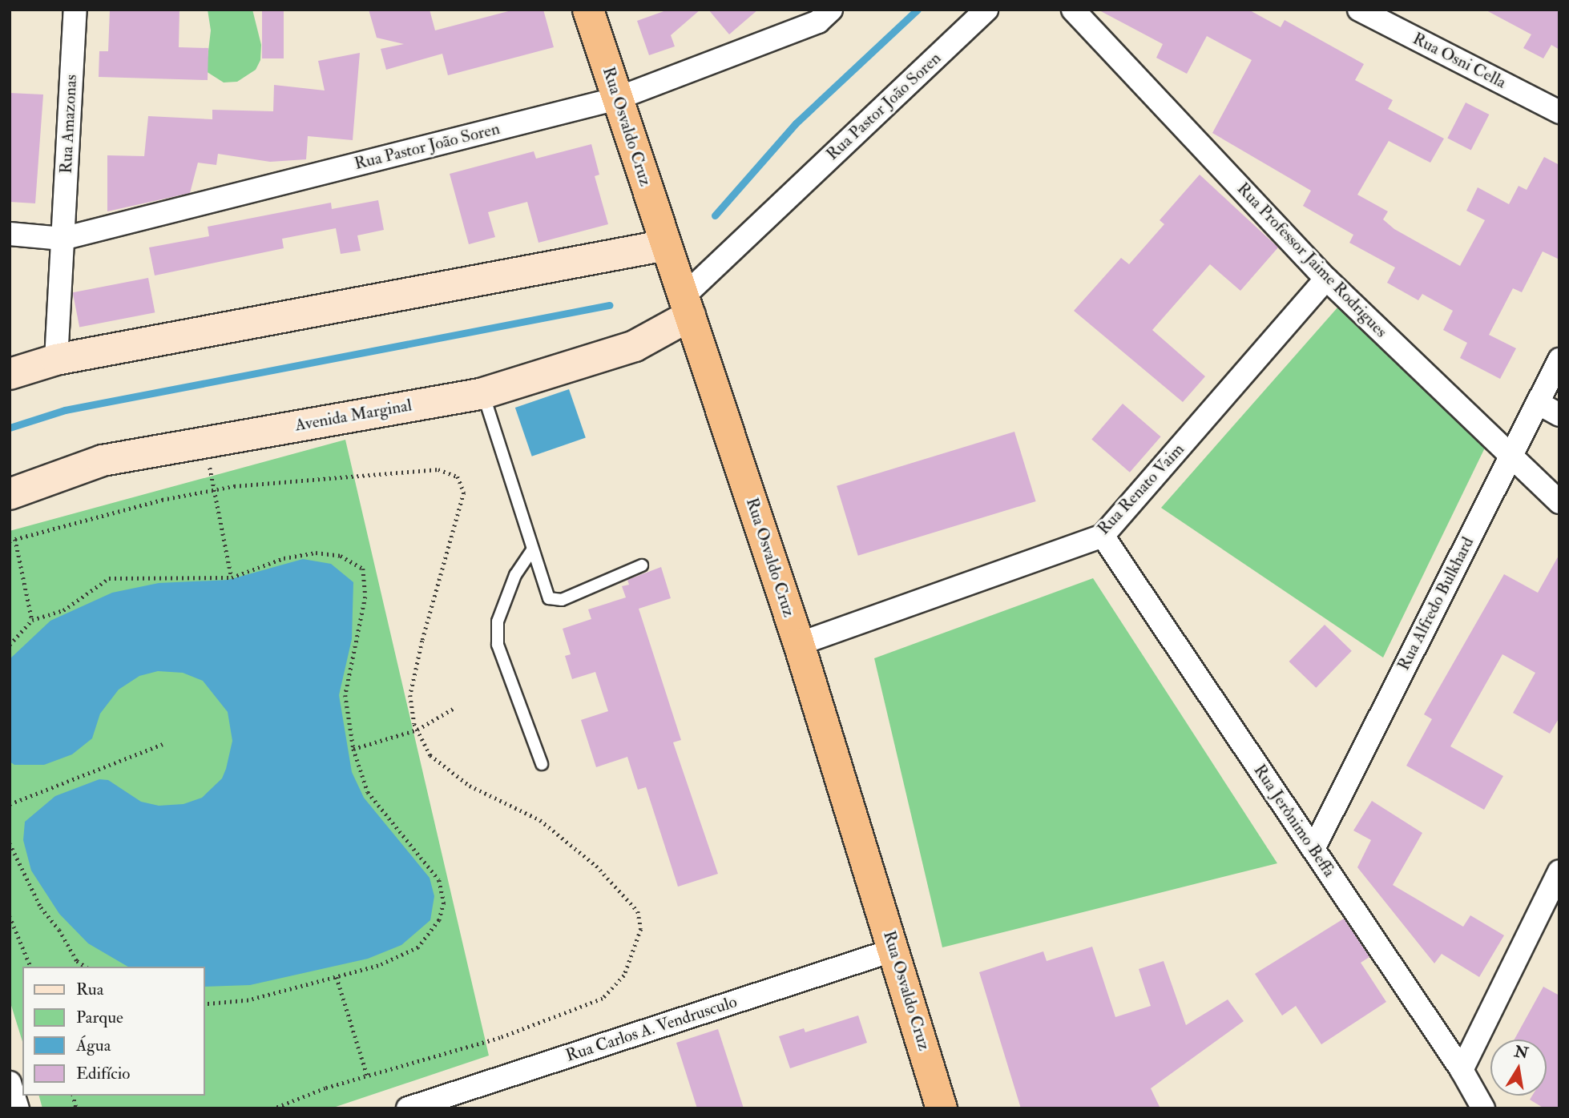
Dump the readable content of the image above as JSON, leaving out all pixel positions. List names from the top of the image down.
{
  "streets": {
    "highway": ["Rua Osvaldo Cruz"],
    "street": [
      "Rua Osni Cella",
      "Rua Pastor João Soren",
      "Rua Amazonas",
      "Rua Professor Jaime Rodrigues",
      "Avenida Marginal",
      "Rua Renato Vaim",
      "Rua Alfredo Bulkhard",
      "Rua Jerônimo Beffa",
      "Rua Carlos A. Vendrusculo"
    ]
  },
  "crossings": [
    ["Rua Pastor João Soren", "Rua Amazonas"],
    ["Rua Pastor João Soren", "Rua Osvaldo Cruz"],
    ["Rua Pastor João Soren", "Avenida Marginal"],
    ["Rua Osvaldo Cruz", "Avenida Marginal"],
    ["Rua Osvaldo Cruz", "Rua Renato Vaim"],
    ["Rua Osvaldo Cruz", "Rua Carlos A. Vendrusculo"],
    ["Rua Professor Jaime Rodrigues", "Rua Renato Vaim"],
    ["Rua Professor Jaime Rodrigues", "Rua Alfredo Bulkhard"],
    ["Rua Renato Vaim", "Rua Jerônimo Beffa"],
    ["Rua Alfredo Bulkhard", "Rua Jerônimo Beffa"]
  ],
  "legend": [
    "Rua",
    "Parque",
    "Água",
    "Edifício"
  ],
  "north": "top"
}
